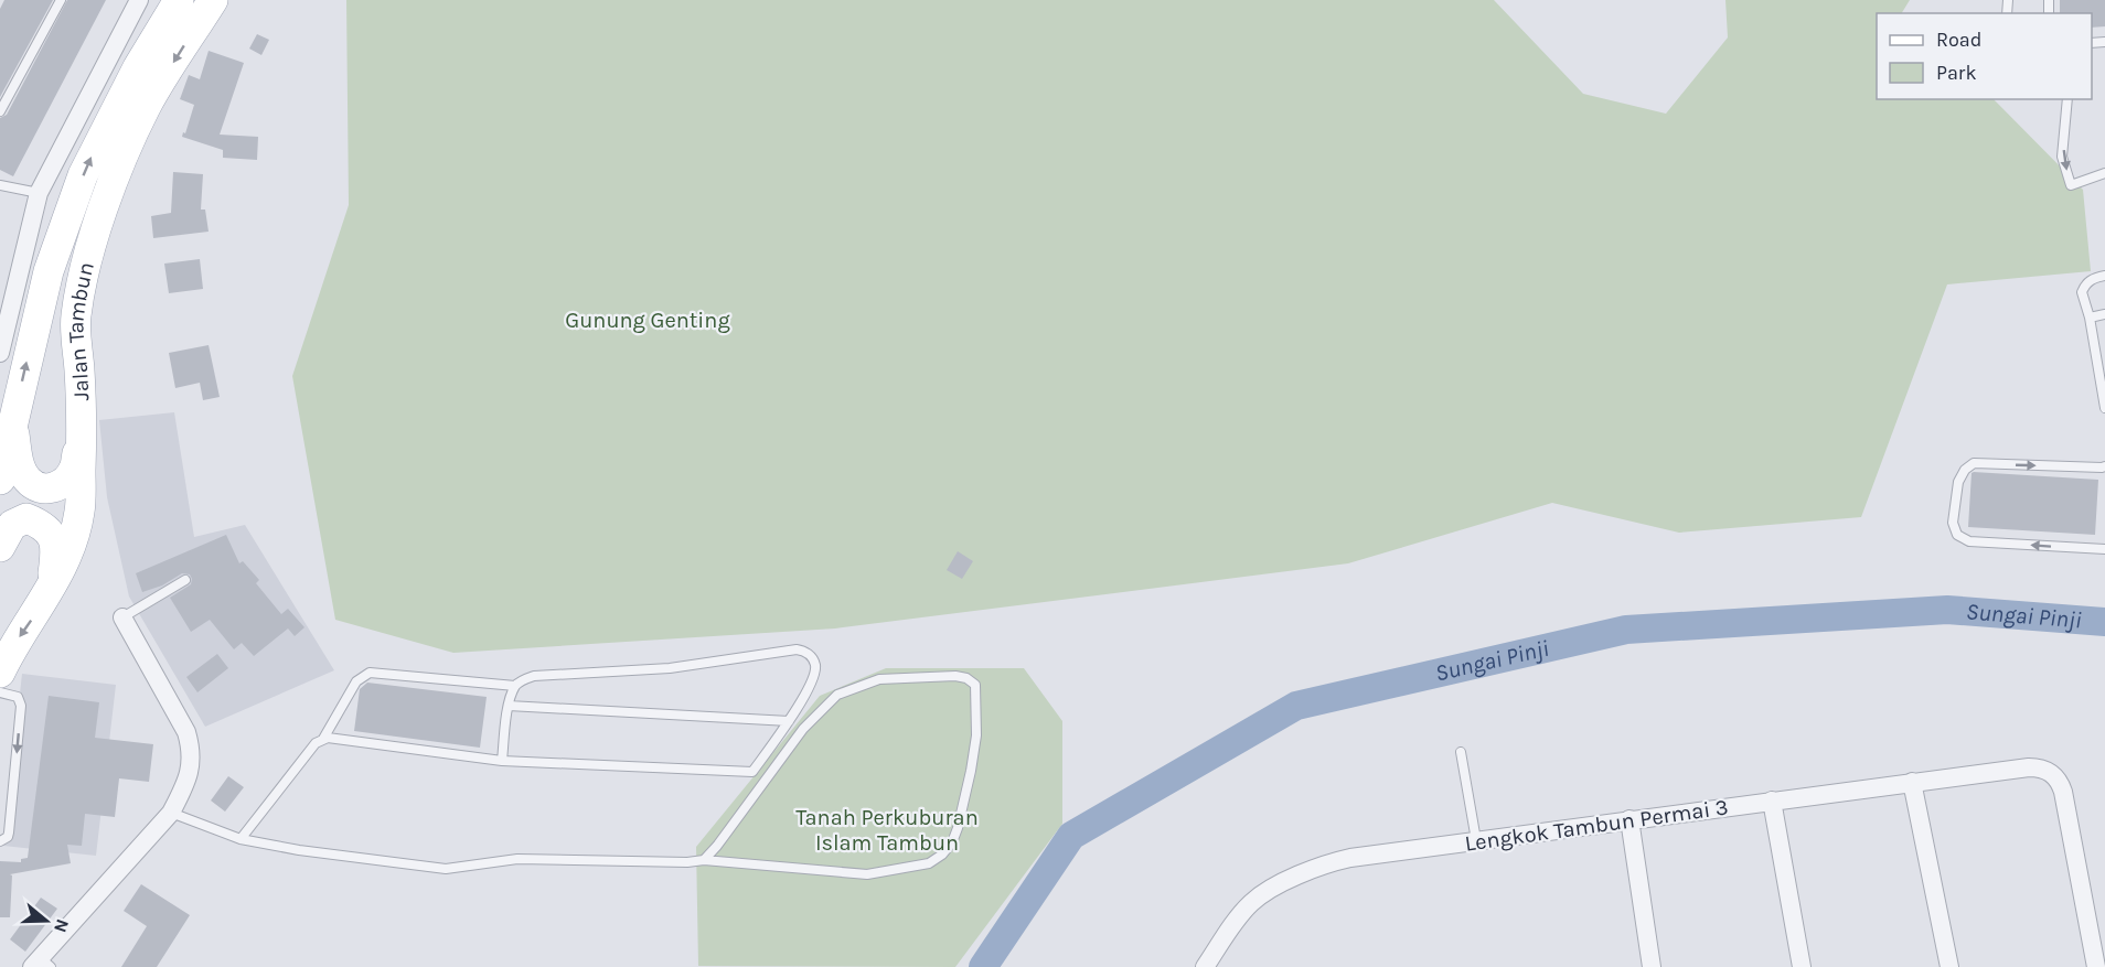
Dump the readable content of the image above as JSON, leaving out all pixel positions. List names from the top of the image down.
{
  "streets": {
    "main road": ["Jalan Tambun"],
    "street": ["Lengkok Tambun Permai 3"]
  },
  "water": ["Sungai Pinji"],
  "parks": ["Gunung Genting", "Tanah Perkuburan Islam Tambun"],
  "legend": ["Road", "Park"],
  "north": "right"
}
